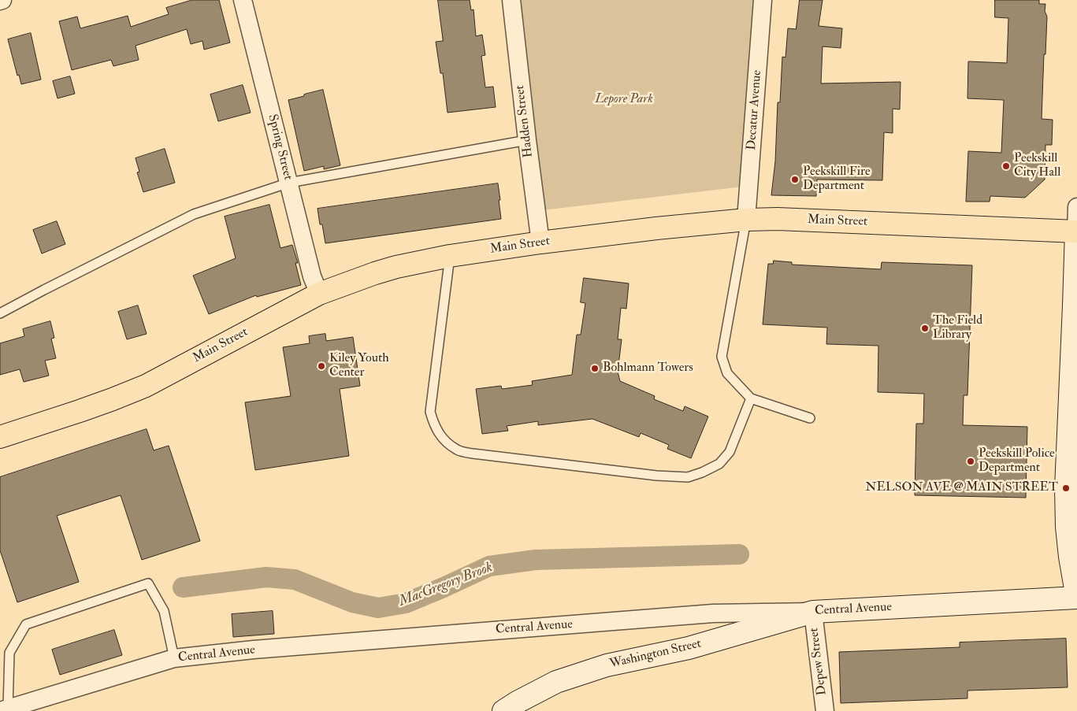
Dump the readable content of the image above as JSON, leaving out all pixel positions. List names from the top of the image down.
{
  "streets": {
    "main road": ["Main Street"],
    "street": [
      "Decatur Avenue",
      "Hadden Street",
      "Spring Street",
      "Central Avenue",
      "Washington Street",
      "Depew Street"
    ]
  },
  "crossings": [
    ["Decatur Avenue", "Main Street"],
    ["Hadden Street", "Main Street"],
    ["Spring Street", "Main Street"],
    ["Central Avenue", "Washington Street"],
    ["Central Avenue", "Depew Street"],
    ["Washington Street", "Depew Street"]
  ],
  "water": ["MacGregory Brook"],
  "parks": ["Lepore Park"],
  "places": [
    "Peekskill City Hall",
    "Peekskill Fire Department",
    "The Field Library",
    "Kiley Youth Center",
    "Bohlmann Towers",
    "Peekskill Police Department",
    "NELSON AVE @ MAIN STREET"
  ]
}
